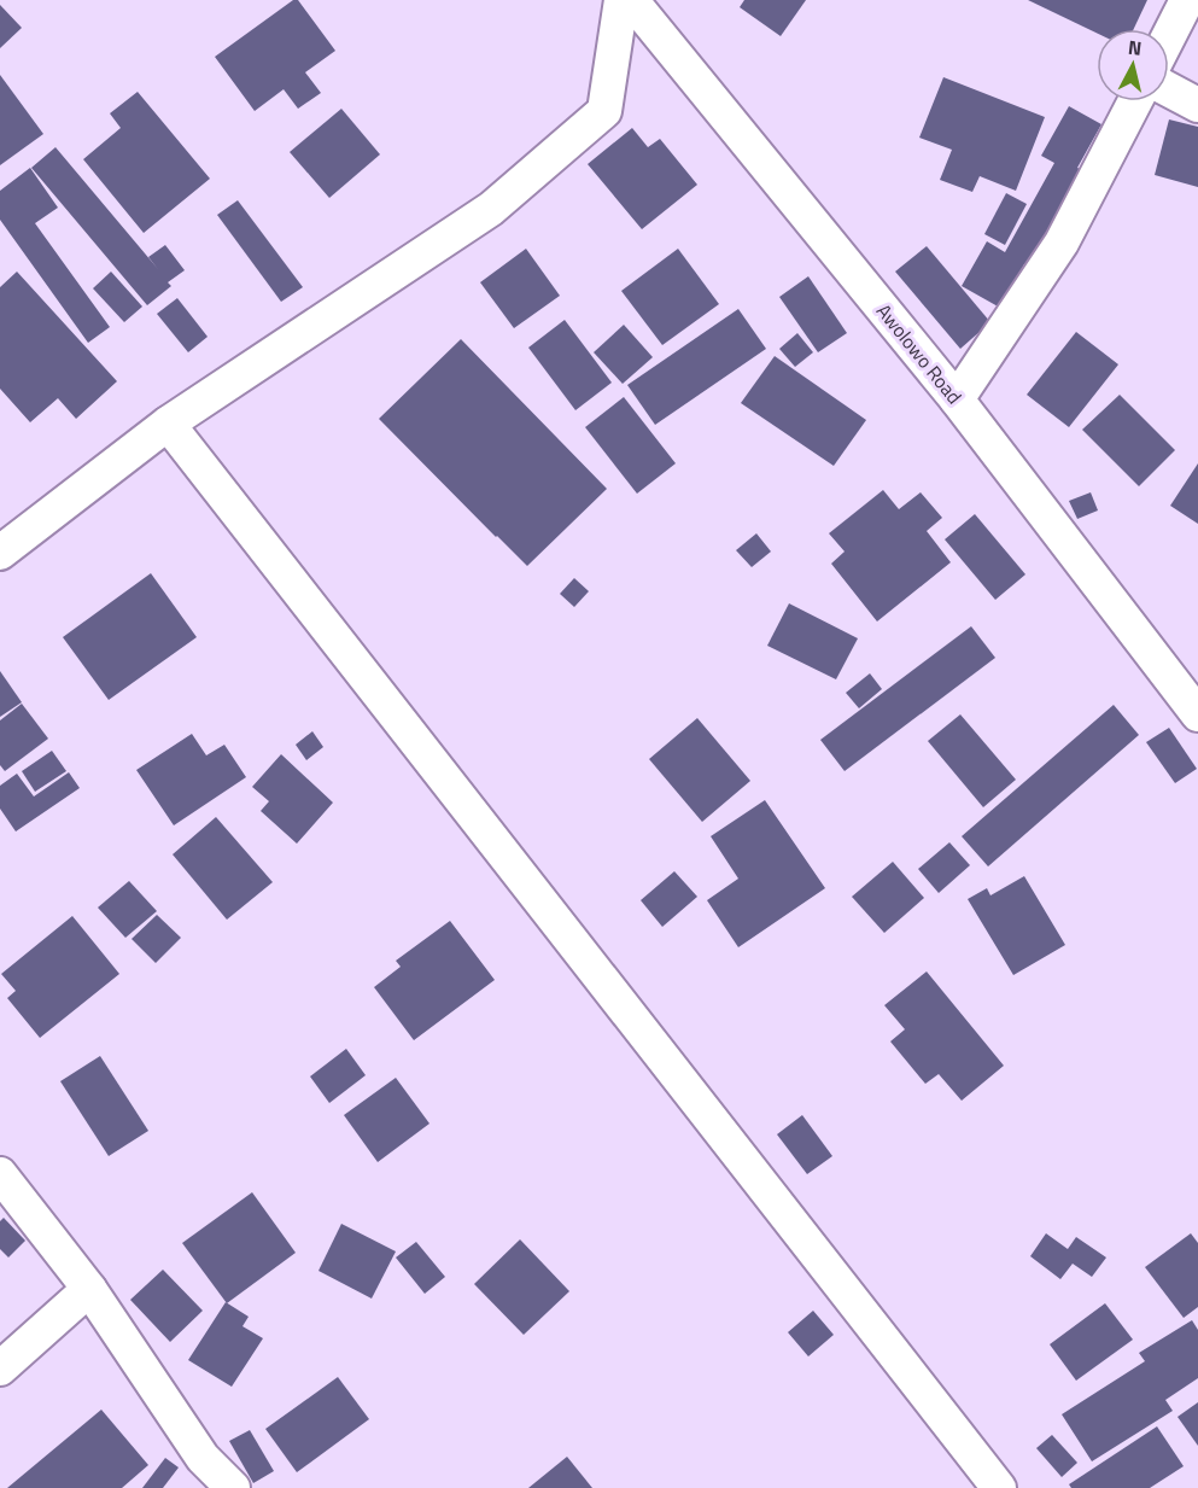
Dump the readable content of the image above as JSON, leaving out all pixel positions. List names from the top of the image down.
{
  "streets": {
    "street": ["Awolowo Road"]
  },
  "north": "top"
}
